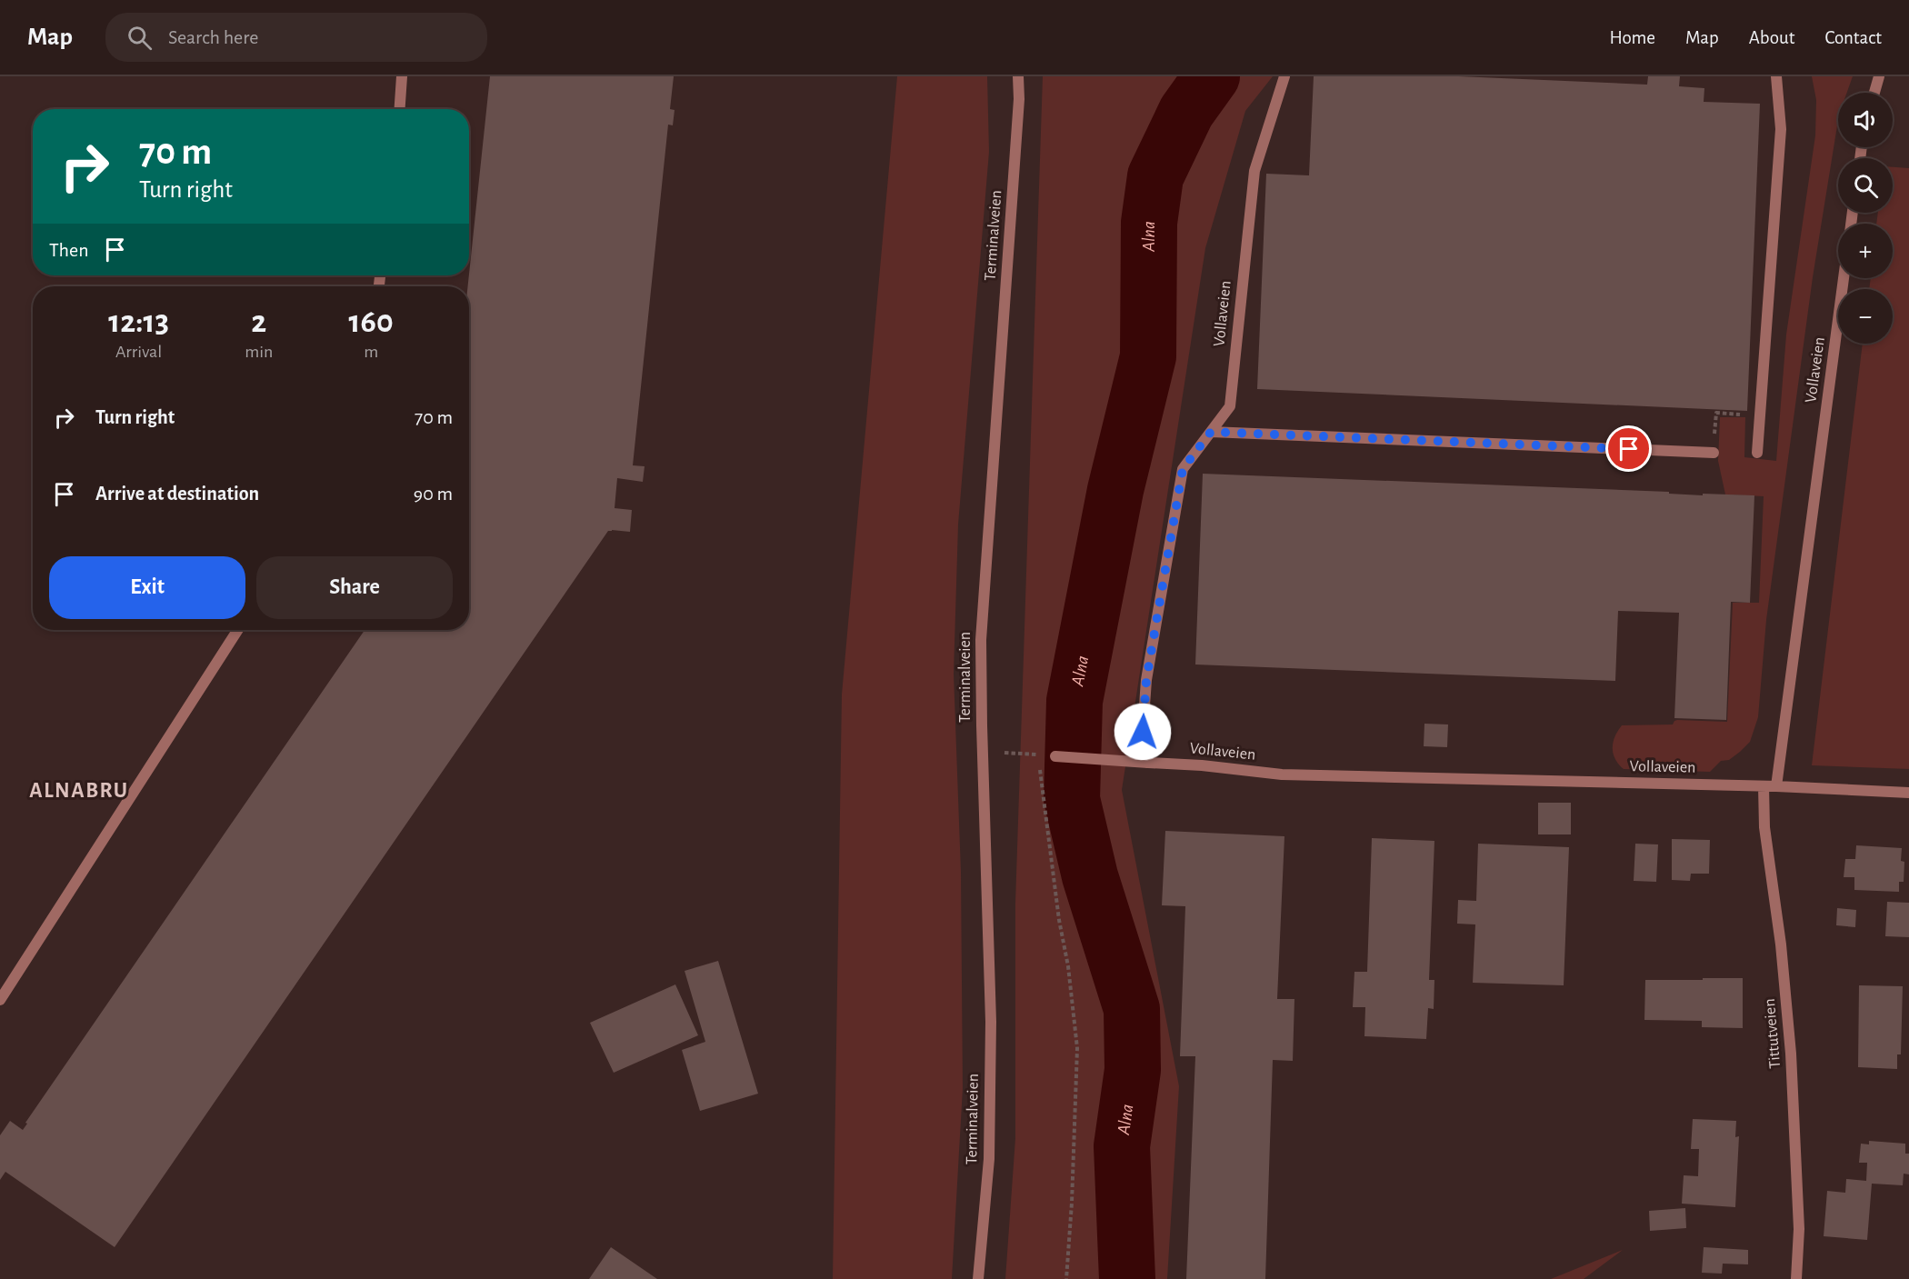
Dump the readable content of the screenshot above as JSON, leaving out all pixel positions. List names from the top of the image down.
{
  "streets": {
    "street": ["Terminalveien", "Vollaveien", "Tittutveien"]
  },
  "crossings": [
    ["Vollaveien", "Tittutveien"]
  ],
  "districts": ["ALNABRU"],
  "water": ["Alna"],
  "page": {
    "header": "Map",
    "search": "Search here",
    "nav": [
      "Home",
      "Map",
      "About",
      "Contact"
    ],
    "map_buttons": ["+", "−"],
    "turn": ["70 m", "Turn right"],
    "then": "Then",
    "eta": [
      "12:13",
      "Arrival",
      "2",
      "min",
      "160",
      "m"
    ],
    "list": [
      {
        "name": "Turn right",
        "value": "70 m"
      },
      {
        "name": "Arrive at destination",
        "value": "90 m"
      }
    ],
    "buttons": ["Exit", "Share"]
  }
}
